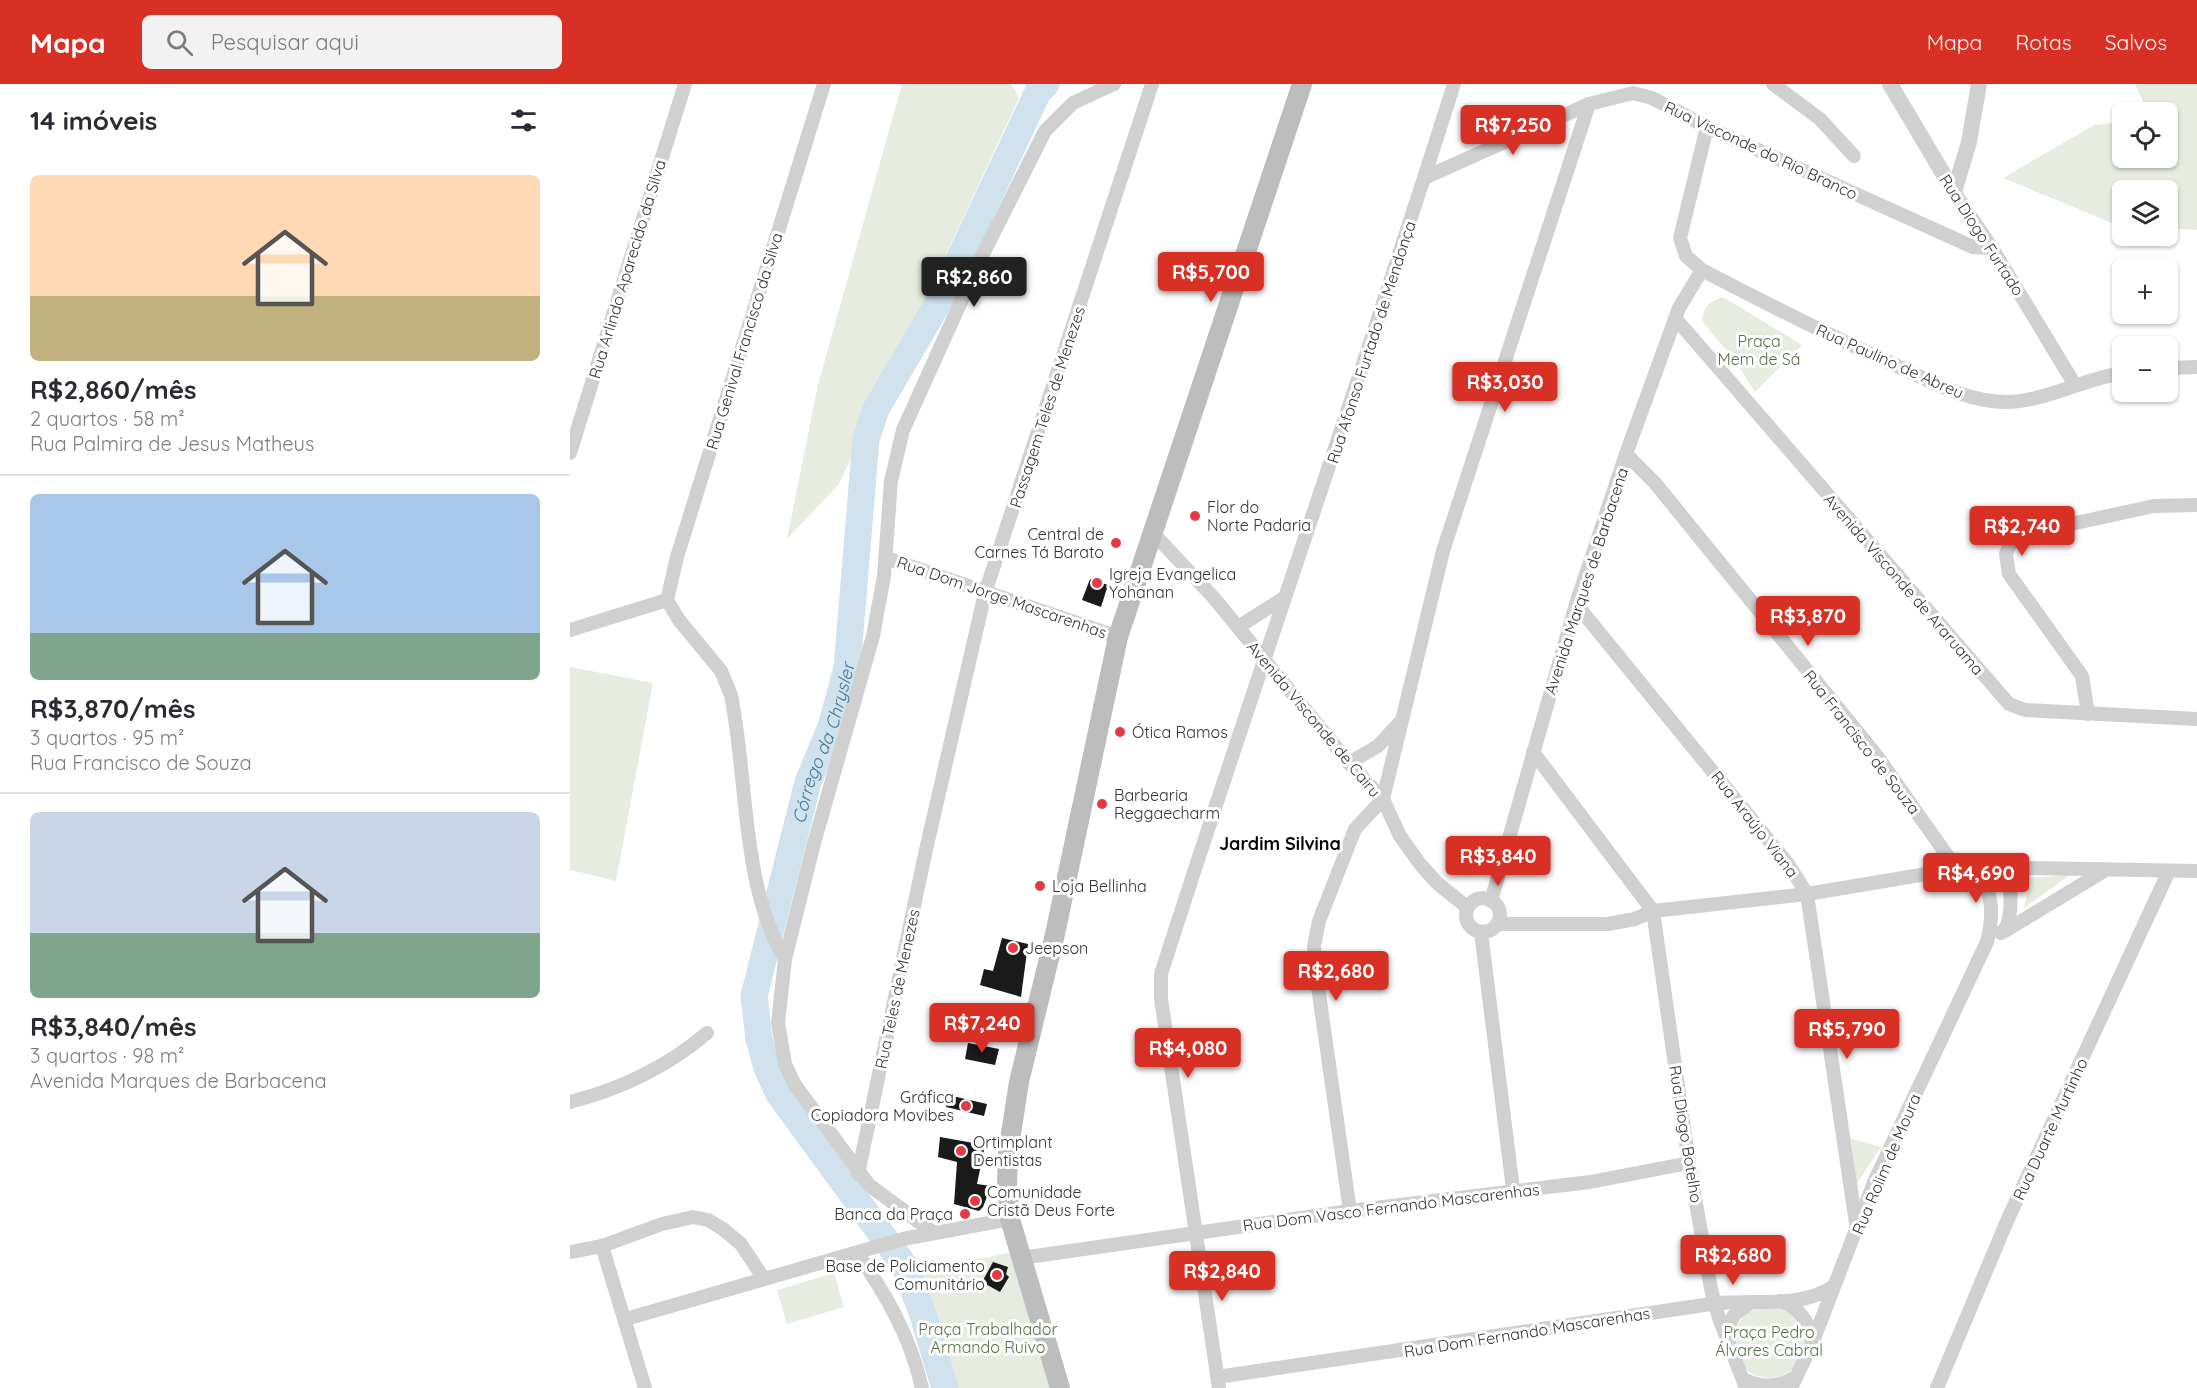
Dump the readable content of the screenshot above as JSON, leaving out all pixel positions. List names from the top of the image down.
{
  "streets": {
    "street": [
      "Rua Visconde do Rio Branco",
      "Rua Diogo Furtado",
      "Rua Arlindo Aparecido da Silva",
      "Rua Genival Francisco da Silva",
      "Rua Afonso Furtado de Mendonça",
      "Rua Paulino de Abreu",
      "Passagem Teles de Menezes",
      "Avenida Marques de Barbacena",
      "Avenida Visconde de Araruama",
      "Rua Dom Jorge Mascarenhas",
      "Avenida Visconde de Cairu",
      "Rua Francisco de Souza",
      "Rua Araújo Viana",
      "Rua Teles de Menezes",
      "Rua Duarte Murtinho",
      "Rua Diogo Botelho",
      "Rua Rolim de Moura",
      "Rua Dom Vasco Fernando Mascarenhas",
      "Rua Dom Fernando Mascarenhas"
    ]
  },
  "crossings": [
    ["Rua Visconde do Rio Branco", "Rua Diogo Furtado"],
    ["Rua Visconde do Rio Branco", "Rua Afonso Furtado de Mendonça"],
    ["Rua Diogo Furtado", "Rua Paulino de Abreu"],
    ["Rua Afonso Furtado de Mendonça", "Avenida Visconde de Cairu"],
    ["Rua Afonso Furtado de Mendonça", "Rua Dom Vasco Fernando Mascarenhas"],
    ["Rua Afonso Furtado de Mendonça", "Rua Dom Fernando Mascarenhas"],
    ["Rua Paulino de Abreu", "Avenida Marques de Barbacena"],
    ["Passagem Teles de Menezes", "Rua Dom Jorge Mascarenhas"],
    ["Passagem Teles de Menezes", "Rua Teles de Menezes"],
    ["Avenida Marques de Barbacena", "Avenida Visconde de Araruama"],
    ["Avenida Marques de Barbacena", "Avenida Visconde de Cairu"],
    ["Avenida Marques de Barbacena", "Rua Francisco de Souza"],
    ["Avenida Marques de Barbacena", "Rua Araújo Viana"],
    ["Rua Araújo Viana", "Rua Rolim de Moura"],
    ["Rua Diogo Botelho", "Rua Rolim de Moura"],
    ["Rua Diogo Botelho", "Rua Dom Vasco Fernando Mascarenhas"],
    ["Rua Diogo Botelho", "Rua Dom Fernando Mascarenhas"],
    ["Rua Rolim de Moura", "Rua Dom Fernando Mascarenhas"]
  ],
  "districts": ["Jardim Silvina"],
  "water": ["Córrego da Chrysler"],
  "parks": ["Praça Mem de Sá", "Praça Trabalhador Armando Ruivo", "Praça Pedro Álvares Cabral"],
  "places": [
    "Flor do Norte Padaria",
    "Central de Carnes Tá Barato",
    "Igreja Evangelica Yohanan",
    "Ótica Ramos",
    "Barbearia Reggaecharm",
    "Loja Bellinha",
    "Jeepson",
    "Gráfica Copiadora Movibes",
    "Ortimplant Dentistas",
    "Comunidade Cristã Deus Forte",
    "Banca da Praça",
    "Base de Policiamento Comunitário"
  ],
  "page": {
    "header": "Mapa",
    "search": "Pesquisar aqui",
    "nav": ["Mapa", "Rotas", "Salvos"],
    "heading": "14 imóveis",
    "map_buttons": ["+", "−"],
    "price": [
      "R$7,250",
      "R$5,700",
      "R$2,860",
      "R$3,030",
      "R$2,740",
      "R$3,870",
      "R$3,840",
      "R$4,690",
      "R$2,680",
      "R$7,240",
      "R$5,790",
      "R$4,080",
      "R$2,680",
      "R$2,840"
    ],
    "list": [
      {
        "name": "R$2,860/mês",
        "note": "2 quartos · 58 m² · Rua Palmira de Jesus Matheus"
      },
      {
        "name": "R$3,870/mês",
        "note": "3 quartos · 95 m² · Rua Francisco de Souza"
      },
      {
        "name": "R$3,840/mês",
        "note": "3 quartos · 98 m² · Avenida Marques de Barbacena"
      }
    ]
  }
}
